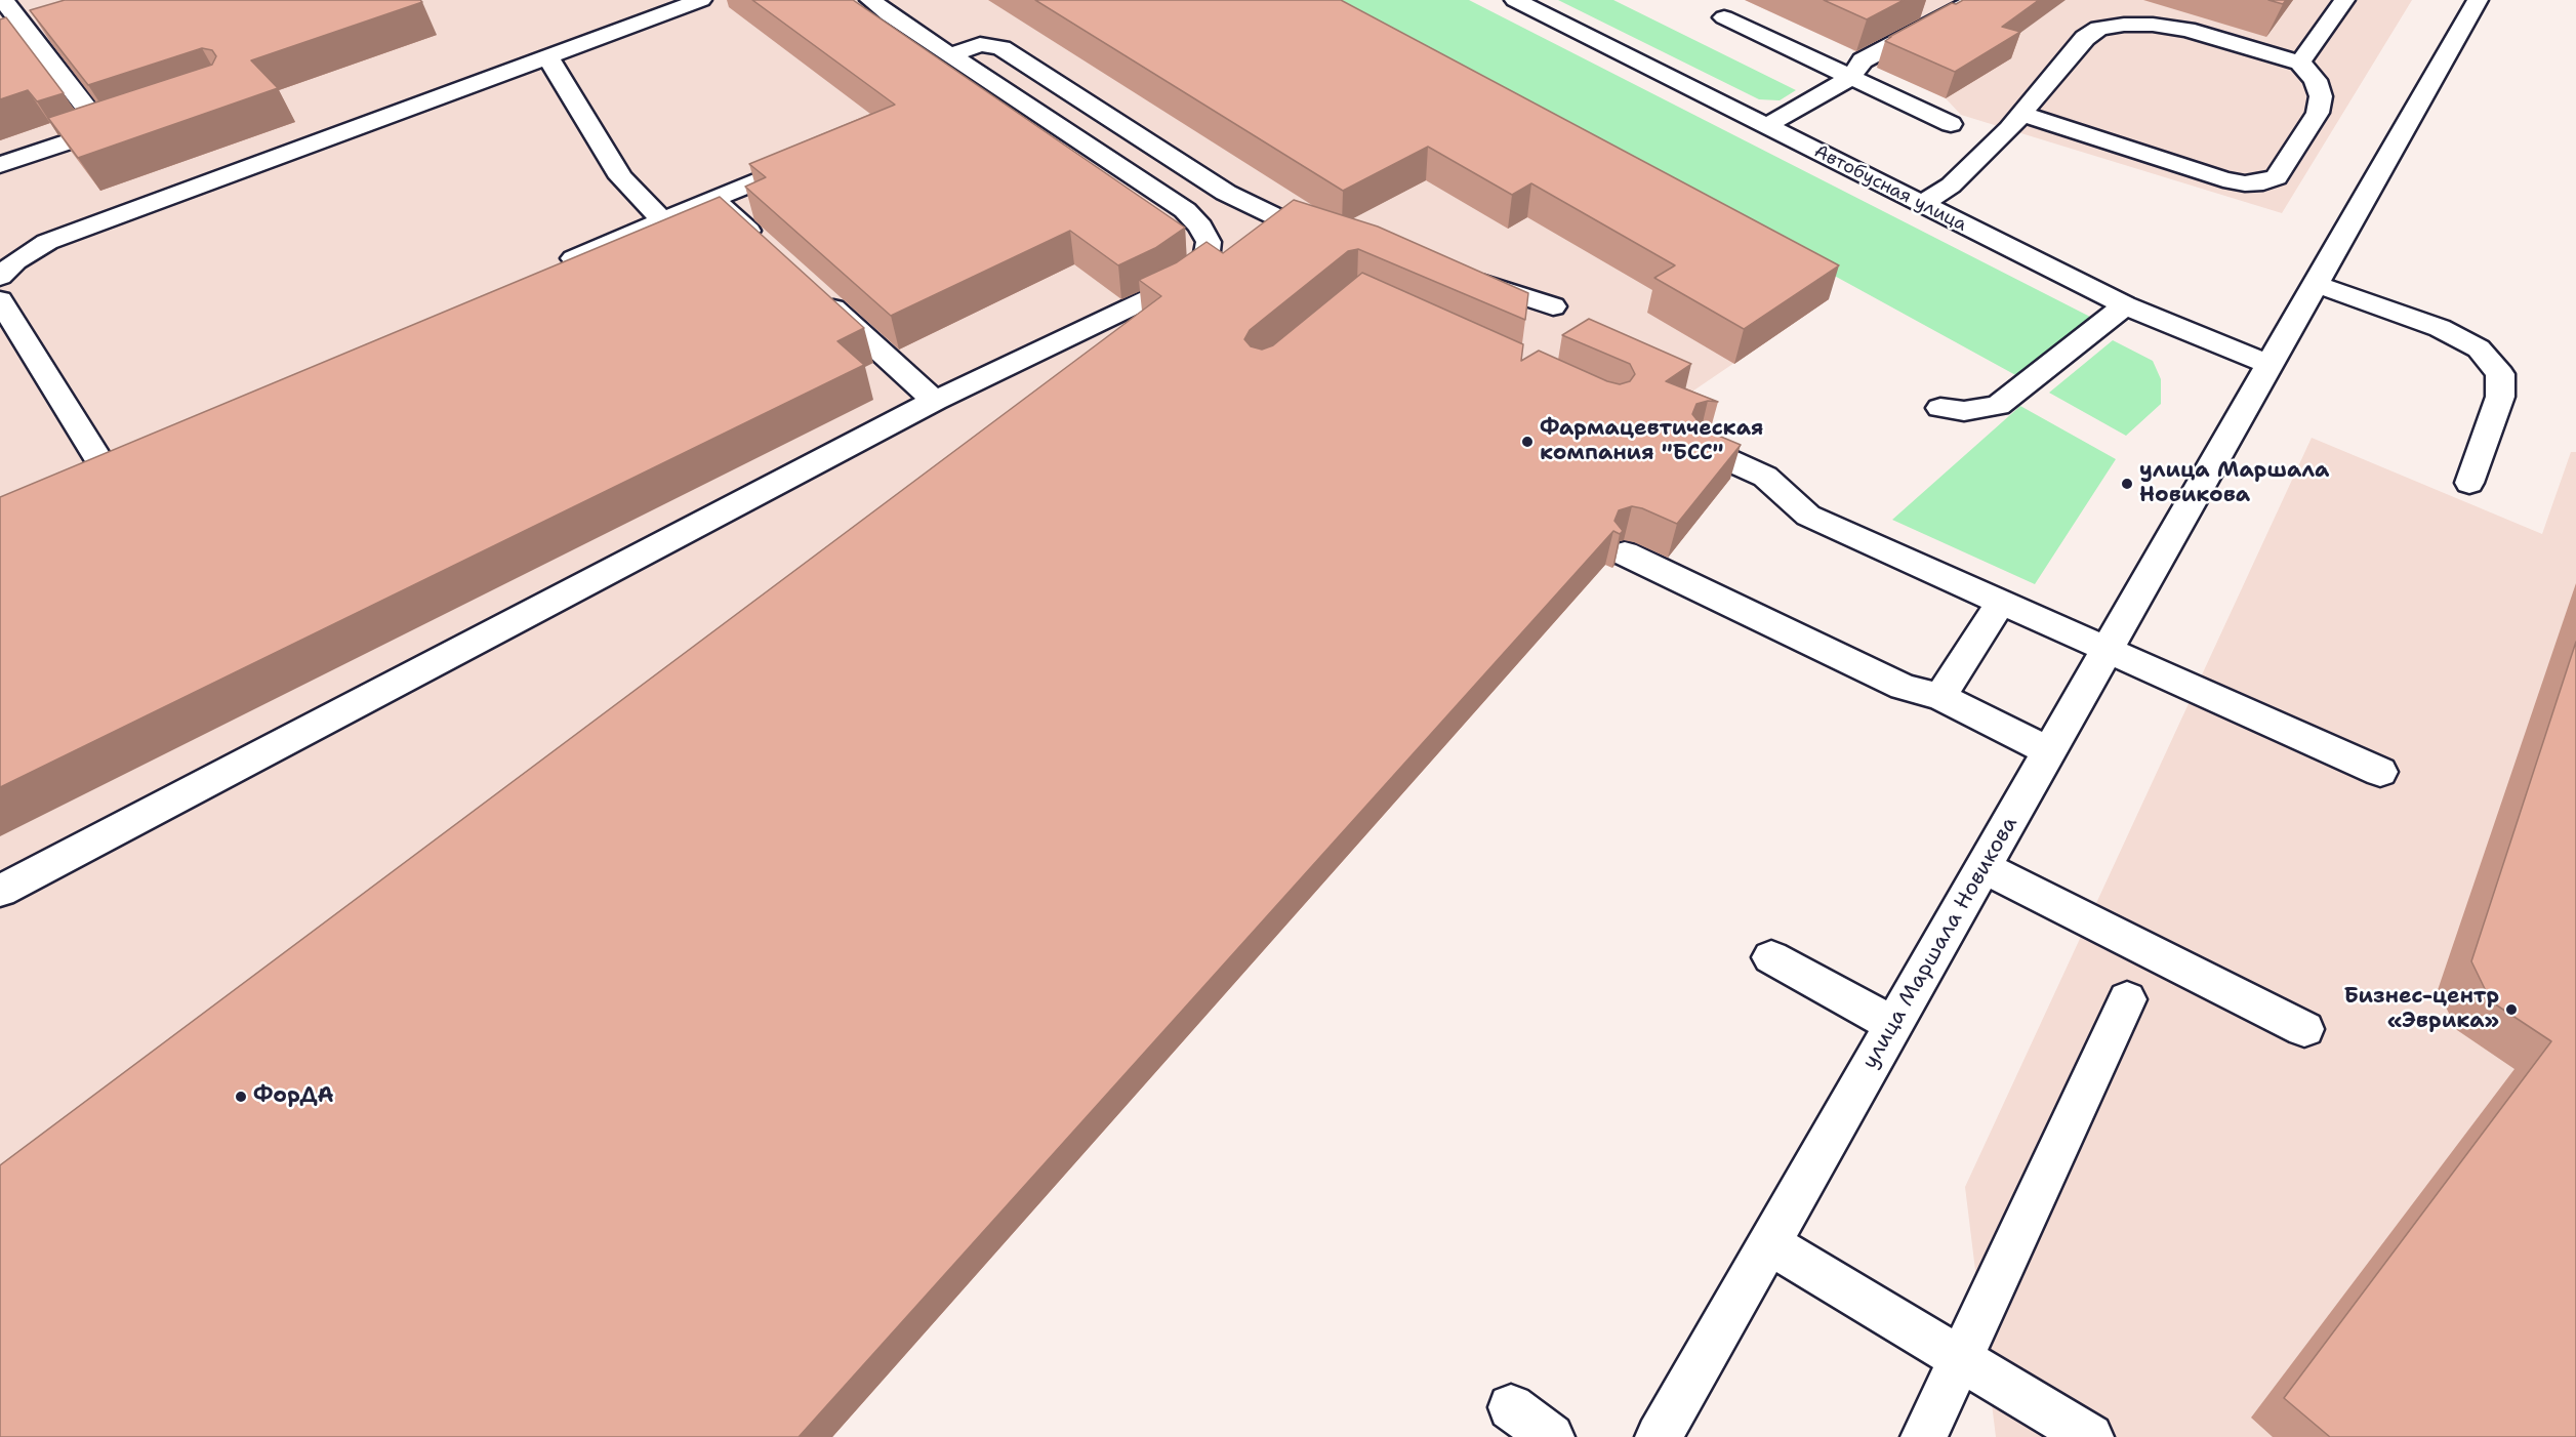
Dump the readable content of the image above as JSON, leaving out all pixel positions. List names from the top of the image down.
{
  "streets": {
    "street": ["Автобусная улица", "улица Маршала Новикова"]
  },
  "crossings": [
    ["Автобусная улица", "улица Маршала Новикова"]
  ],
  "places": [
    "Фармацевтическая компания \"БСС\"",
    "улица Маршала Новикова",
    "Бизнес-центр «Эврика»",
    "ФорДА"
  ]
}
